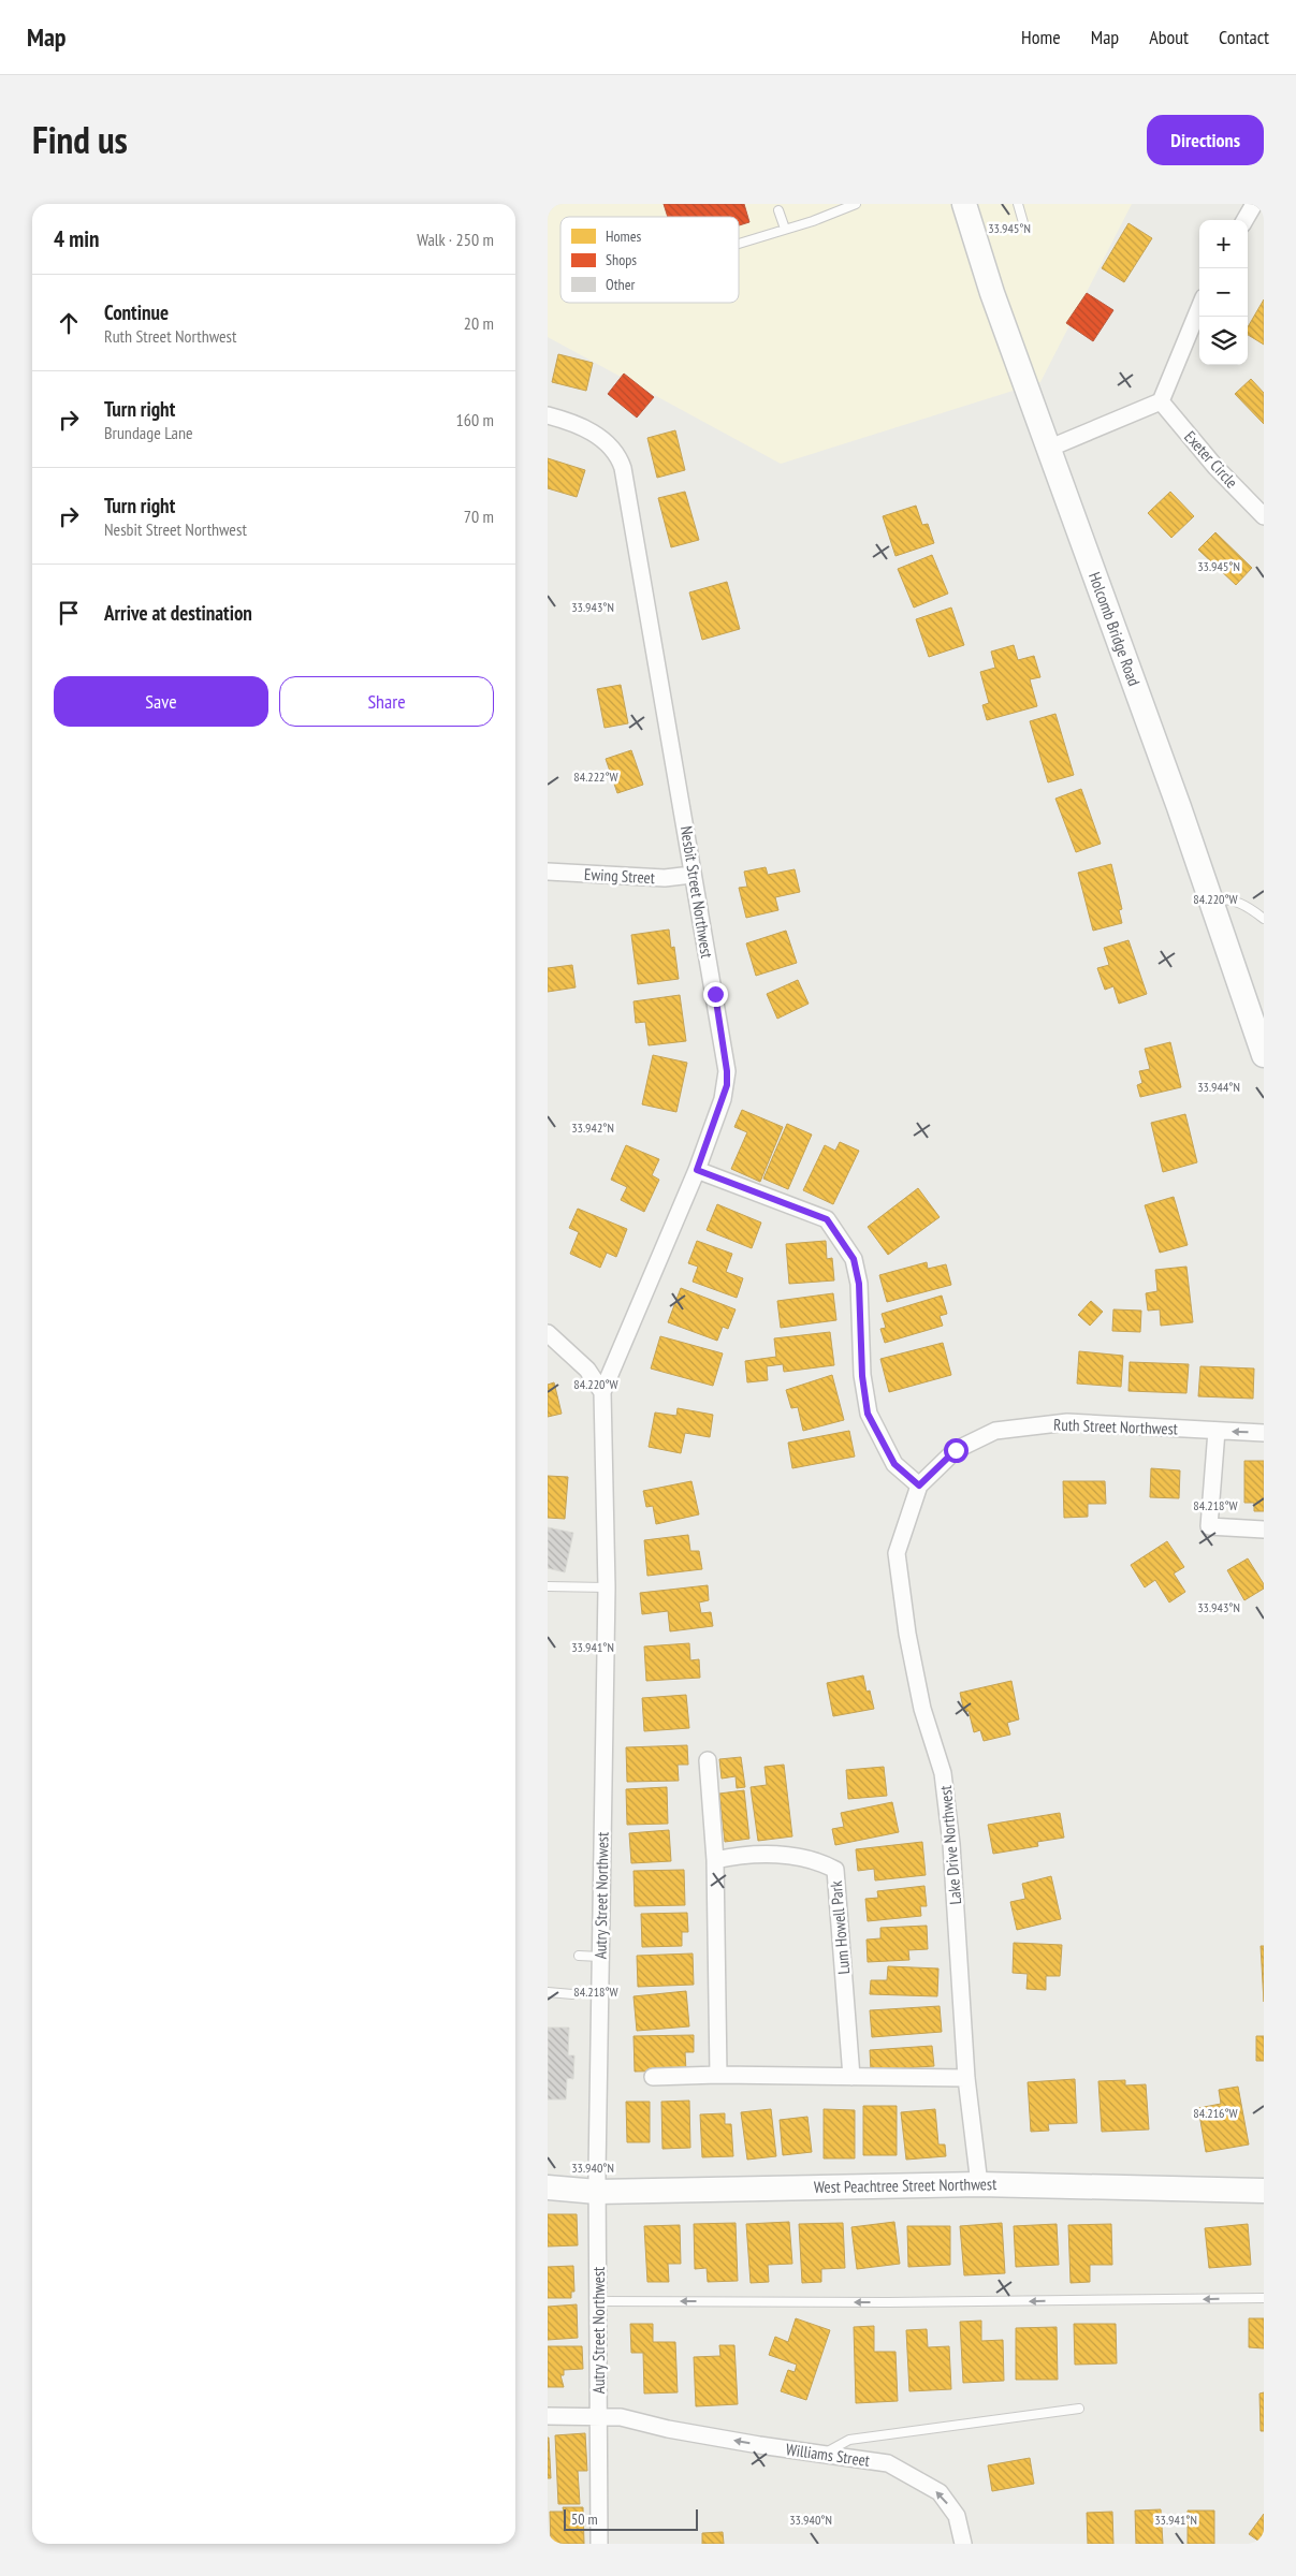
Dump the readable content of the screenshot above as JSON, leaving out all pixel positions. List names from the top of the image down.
{
  "streets": {
    "street": [
      "Exeter Circle",
      "Holcomb Bridge Road",
      "Ewing Street",
      "Nesbit Street Northwest",
      "Ruth Street Northwest",
      "Lake Drive Northwest",
      "Autry Street Northwest",
      "Lum Howell Park",
      "West Peachtree Street Northwest",
      "Williams Street"
    ]
  },
  "crossings": [
    ["Ewing Street", "Nesbit Street Northwest"],
    ["Nesbit Street Northwest", "Autry Street Northwest"],
    ["Ruth Street Northwest", "Lake Drive Northwest"],
    ["Lake Drive Northwest", "West Peachtree Street Northwest"],
    ["Autry Street Northwest", "West Peachtree Street Northwest"],
    ["Autry Street Northwest", "Williams Street"]
  ],
  "one_way": ["Williams Street"],
  "legend": ["Homes", "Shops", "Other"],
  "scale_bar": "50 m",
  "page": {
    "header": "Map",
    "nav": [
      "Home",
      "Map",
      "About",
      "Contact"
    ],
    "title": "Find us",
    "buttons": [
      "Directions",
      ["Save", "Share"]
    ],
    "heading": ["4 min", "Walk · 250 m"],
    "map_buttons": ["+", "−"],
    "list": [
      ["Continue", "Ruth Street Northwest", "20 m"],
      ["Turn right", "Brundage Lane", "160 m"],
      ["Turn right", "Nesbit Street Northwest", "70 m"],
      "Arrive at destination"
    ],
    "scale": "50 m"
  },
  "coordinates": [
    "33.945°N",
    "33.943°N",
    "84.222°W",
    "84.220°W",
    "33.944°N",
    "33.942°N",
    "84.218°W",
    "33.941°N",
    "84.216°W",
    "33.940°N"
  ]
}
